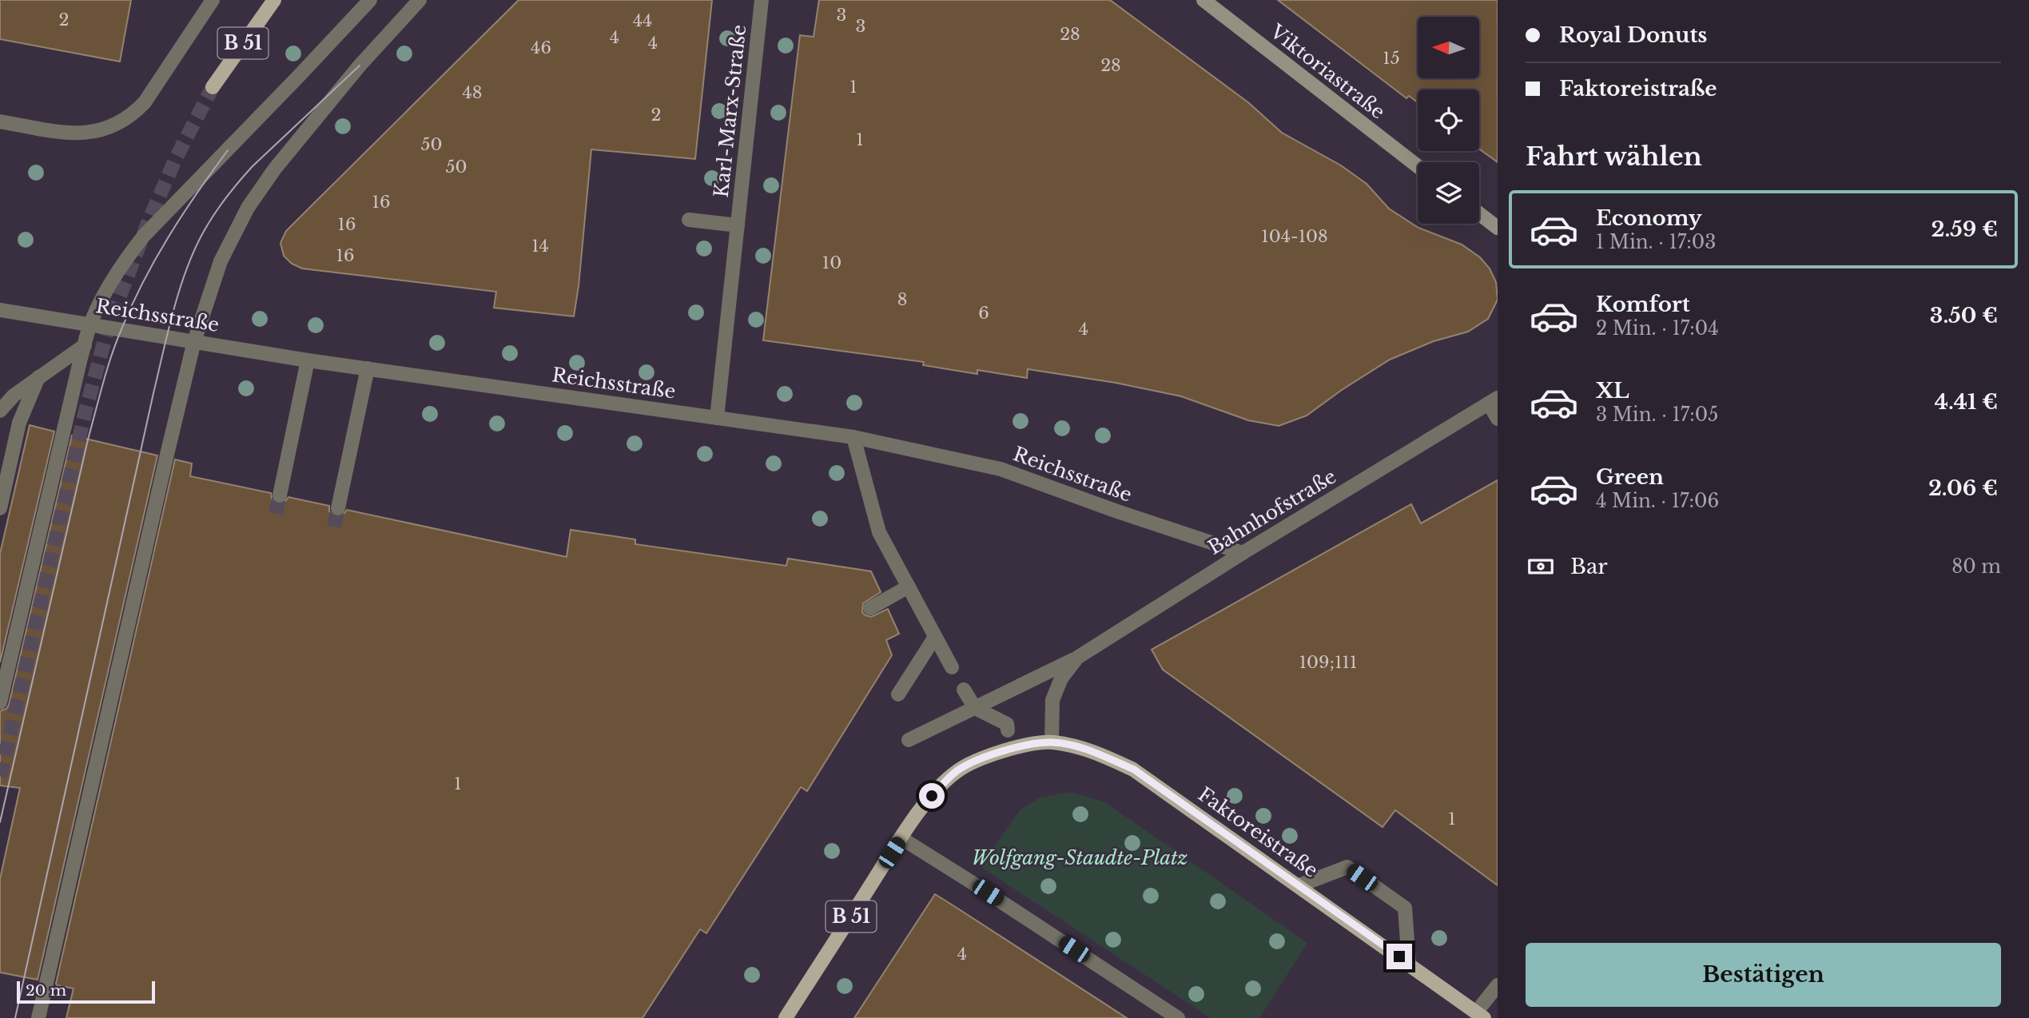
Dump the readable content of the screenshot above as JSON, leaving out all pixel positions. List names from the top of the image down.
{
  "streets": {
    "main road": ["B 51", "Viktoriastraße", "Faktoreistraße"],
    "street": ["Karl-Marx-Straße", "Reichsstraße", "Bahnhofstraße"]
  },
  "crossings": [
    ["B 51", "Faktoreistraße"],
    ["Karl-Marx-Straße", "Reichsstraße"],
    ["Reichsstraße", "Bahnhofstraße"],
    ["Bahnhofstraße", "Faktoreistraße"]
  ],
  "parks": ["Wolfgang-Staudte-Platz"],
  "house_numbers": [
    "3",
    "2",
    "44",
    "3",
    "28",
    "4",
    "4",
    "46",
    "15",
    "28",
    "1",
    "48",
    "2",
    "1",
    "50",
    "50",
    "16",
    "16",
    "104-108",
    "14",
    "16",
    "10",
    "8",
    "6",
    "4",
    "109;111",
    "1",
    "1",
    "4"
  ],
  "scale_bar": "20 m",
  "north": "left",
  "page": {
    "banner": ["Royal Donuts", "Faktoreistraße"],
    "heading": "Fahrt wählen",
    "list": [
      {
        "name": "Economy",
        "note": "1 Min. · 17:03",
        "value": "2.59 €"
      },
      {
        "name": "Komfort",
        "note": "2 Min. · 17:04",
        "value": "3.50 €"
      },
      {
        "name": "XL",
        "note": "3 Min. · 17:05",
        "value": "4.41 €"
      },
      {
        "name": "Green",
        "note": "4 Min. · 17:06",
        "value": "2.06 €"
      }
    ],
    "pay": ["Bar", "80 m"],
    "buttons": "Bestätigen",
    "scale": "20 m"
  }
}
